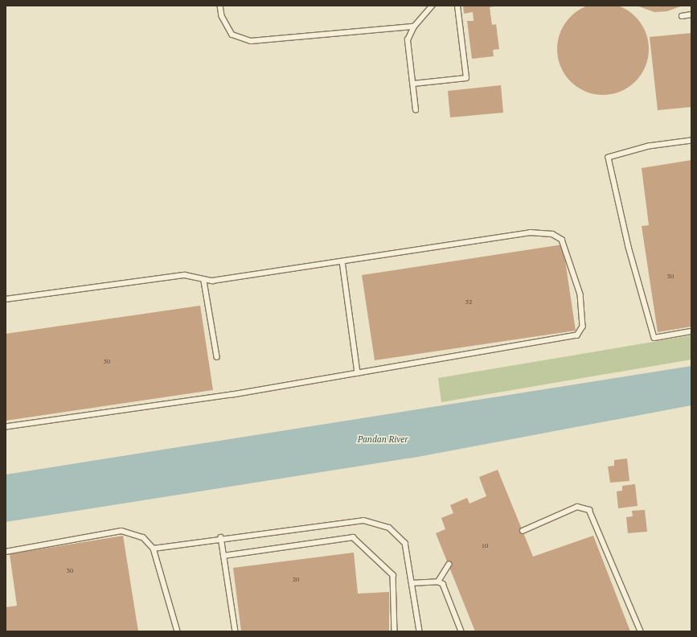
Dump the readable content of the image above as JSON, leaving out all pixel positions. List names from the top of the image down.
{
  "water": ["Pandan River"],
  "house_numbers": [
    "30",
    "52",
    "50",
    "10",
    "30",
    "20"
  ]
}
